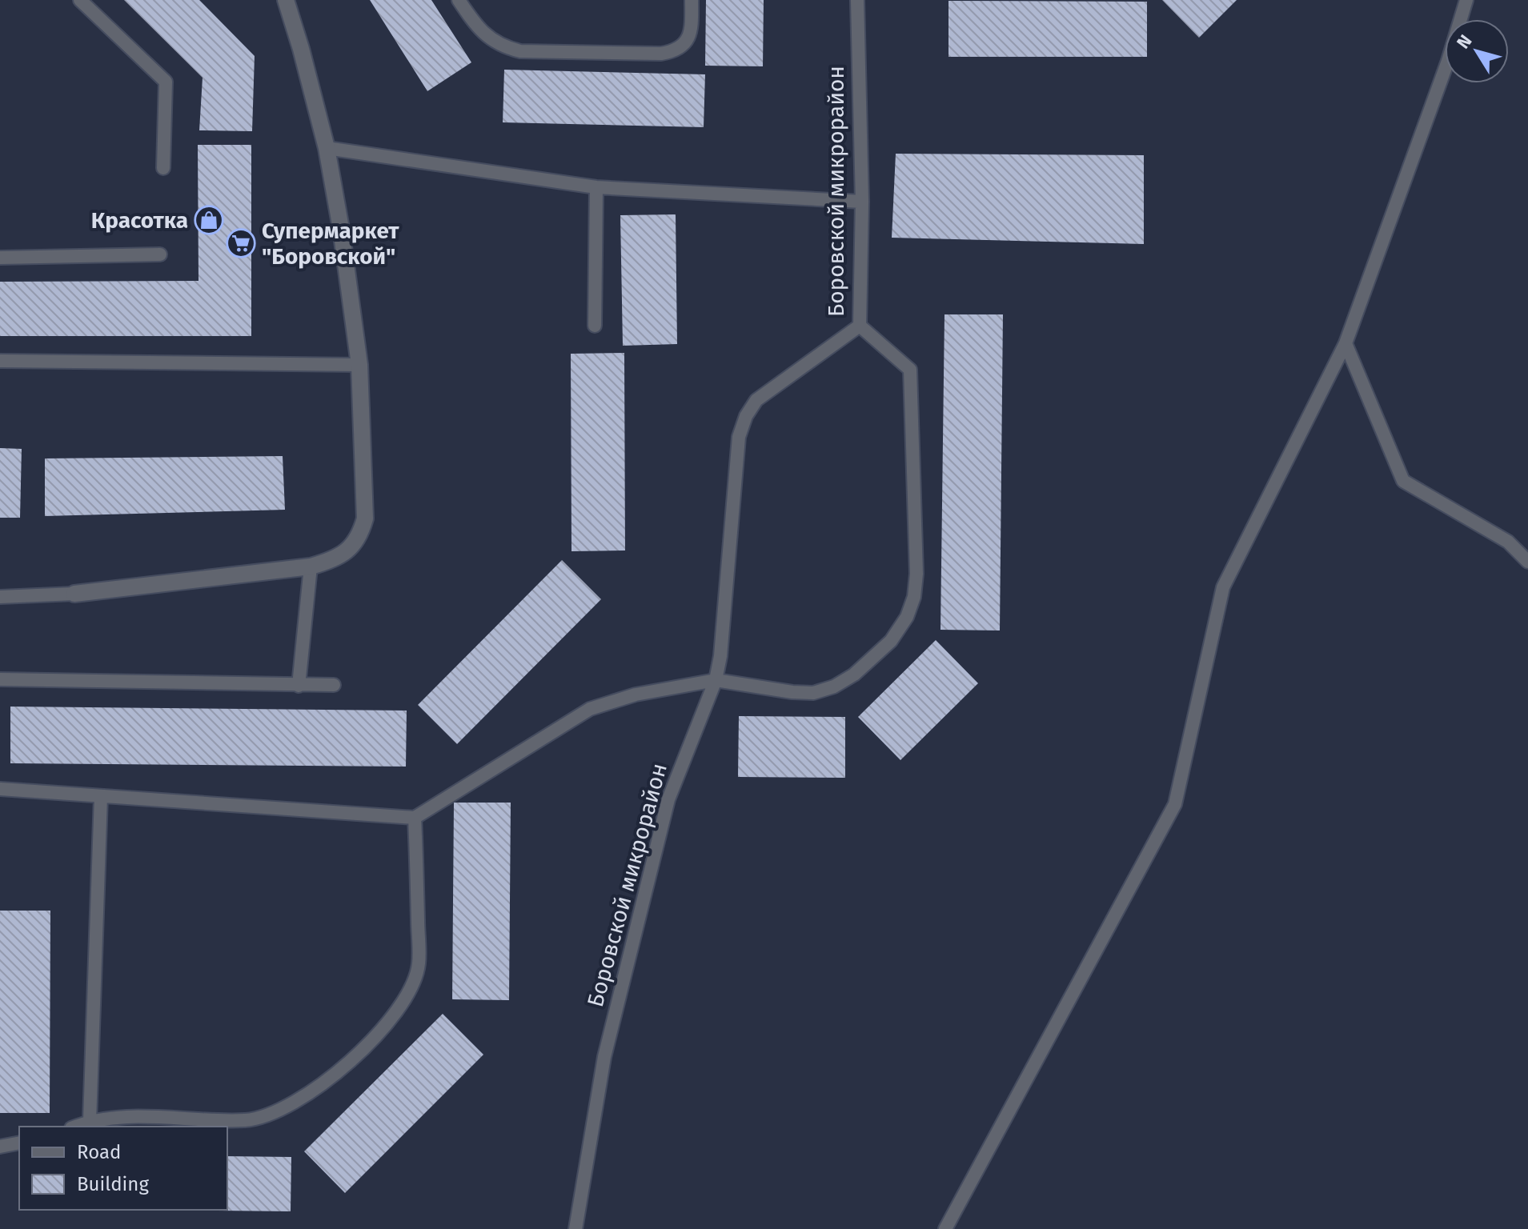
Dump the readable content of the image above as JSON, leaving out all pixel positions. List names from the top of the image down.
{
  "streets": {
    "lane": ["Боровской микрорайон"]
  },
  "places": {
    "shop": ["Красотка"],
    "supermarket": ["Супермаркет \"Боровской\""]
  },
  "legend": ["Road", "Building"],
  "north": "top left"
}
